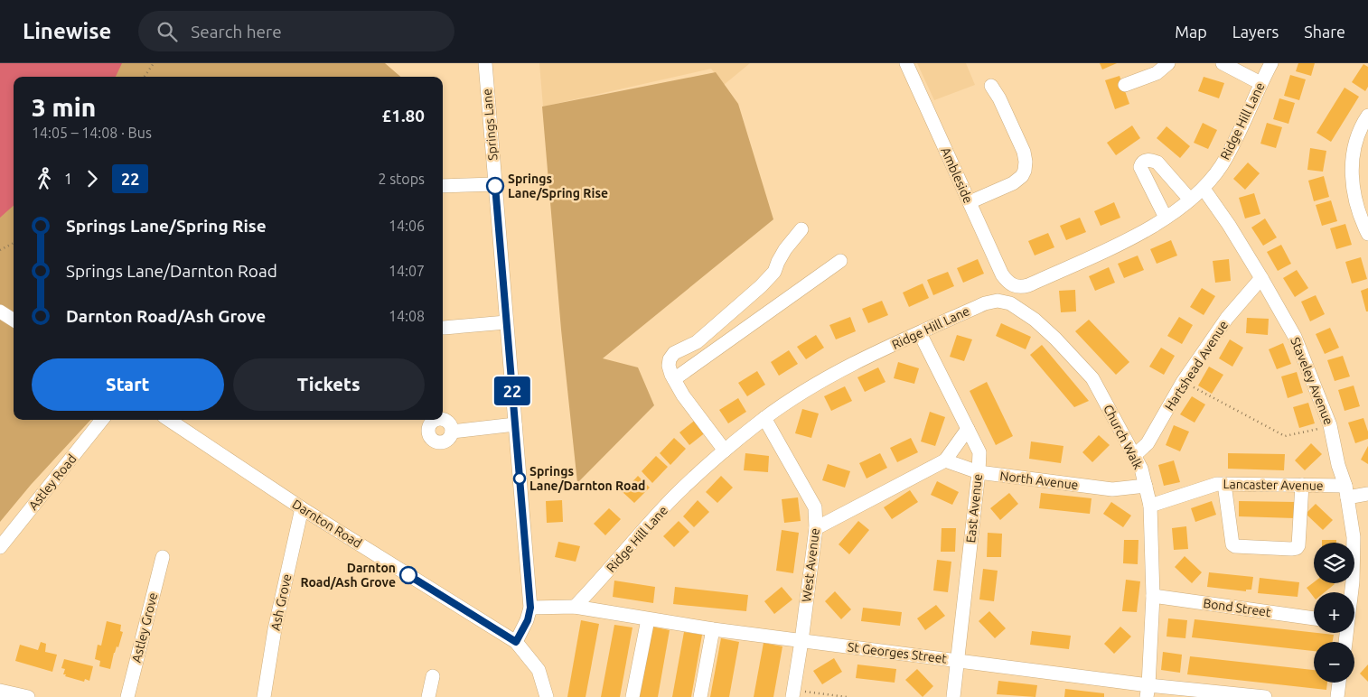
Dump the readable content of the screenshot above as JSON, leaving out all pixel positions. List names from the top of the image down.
{
  "streets": {
    "street": [
      "Ridge Hill Lane",
      "Springs Lane",
      "Ambleside",
      "Hartshead Avenue",
      "Staveley Avenue",
      "Church Walk",
      "North Avenue",
      "Astley Road",
      "Lancaster Avenue",
      "East Avenue",
      "Darnton Road",
      "West Avenue",
      "Ash Grove",
      "Bond Street",
      "Astley Grove",
      "St Georges Street"
    ]
  },
  "crossings": [
    ["Ridge Hill Lane", "Ambleside"],
    ["Ridge Hill Lane", "Staveley Avenue"],
    ["Ridge Hill Lane", "Church Walk"],
    ["Ridge Hill Lane", "East Avenue"],
    ["Ridge Hill Lane", "West Avenue"],
    ["Ridge Hill Lane", "St Georges Street"],
    ["Springs Lane", "Darnton Road"],
    ["Springs Lane", "St Georges Street"],
    ["Hartshead Avenue", "Staveley Avenue"],
    ["Hartshead Avenue", "Church Walk"],
    ["Staveley Avenue", "Lancaster Avenue"],
    ["Church Walk", "North Avenue"],
    ["Church Walk", "Lancaster Avenue"],
    ["Church Walk", "Bond Street"],
    ["Church Walk", "St Georges Street"],
    ["North Avenue", "East Avenue"],
    ["East Avenue", "St Georges Street"],
    ["Darnton Road", "Ash Grove"],
    ["West Avenue", "St Georges Street"]
  ],
  "places": ["Springs Lane/Spring Rise", "Springs Lane/Darnton Road", "Darnton Road/Ash Grove"],
  "lines": ["bus line 22"],
  "page": {
    "header": "Linewise",
    "search": "Search here",
    "nav": ["Map", "Layers", "Share"],
    "on_map": "22",
    "heading": ["3 min", "14:05 – 14:08 · Bus", "£1.80"],
    "legs": ["1", "22", "2 stops"],
    "list": [
      {
        "name": "Springs Lane/Spring Rise",
        "value": "14:06"
      },
      {
        "name": "Springs Lane/Darnton Road",
        "value": "14:07"
      },
      {
        "name": "Darnton Road/Ash Grove",
        "value": "14:08"
      }
    ],
    "buttons": ["Start", "Tickets"],
    "map_buttons": ["+", "−"]
  }
}
